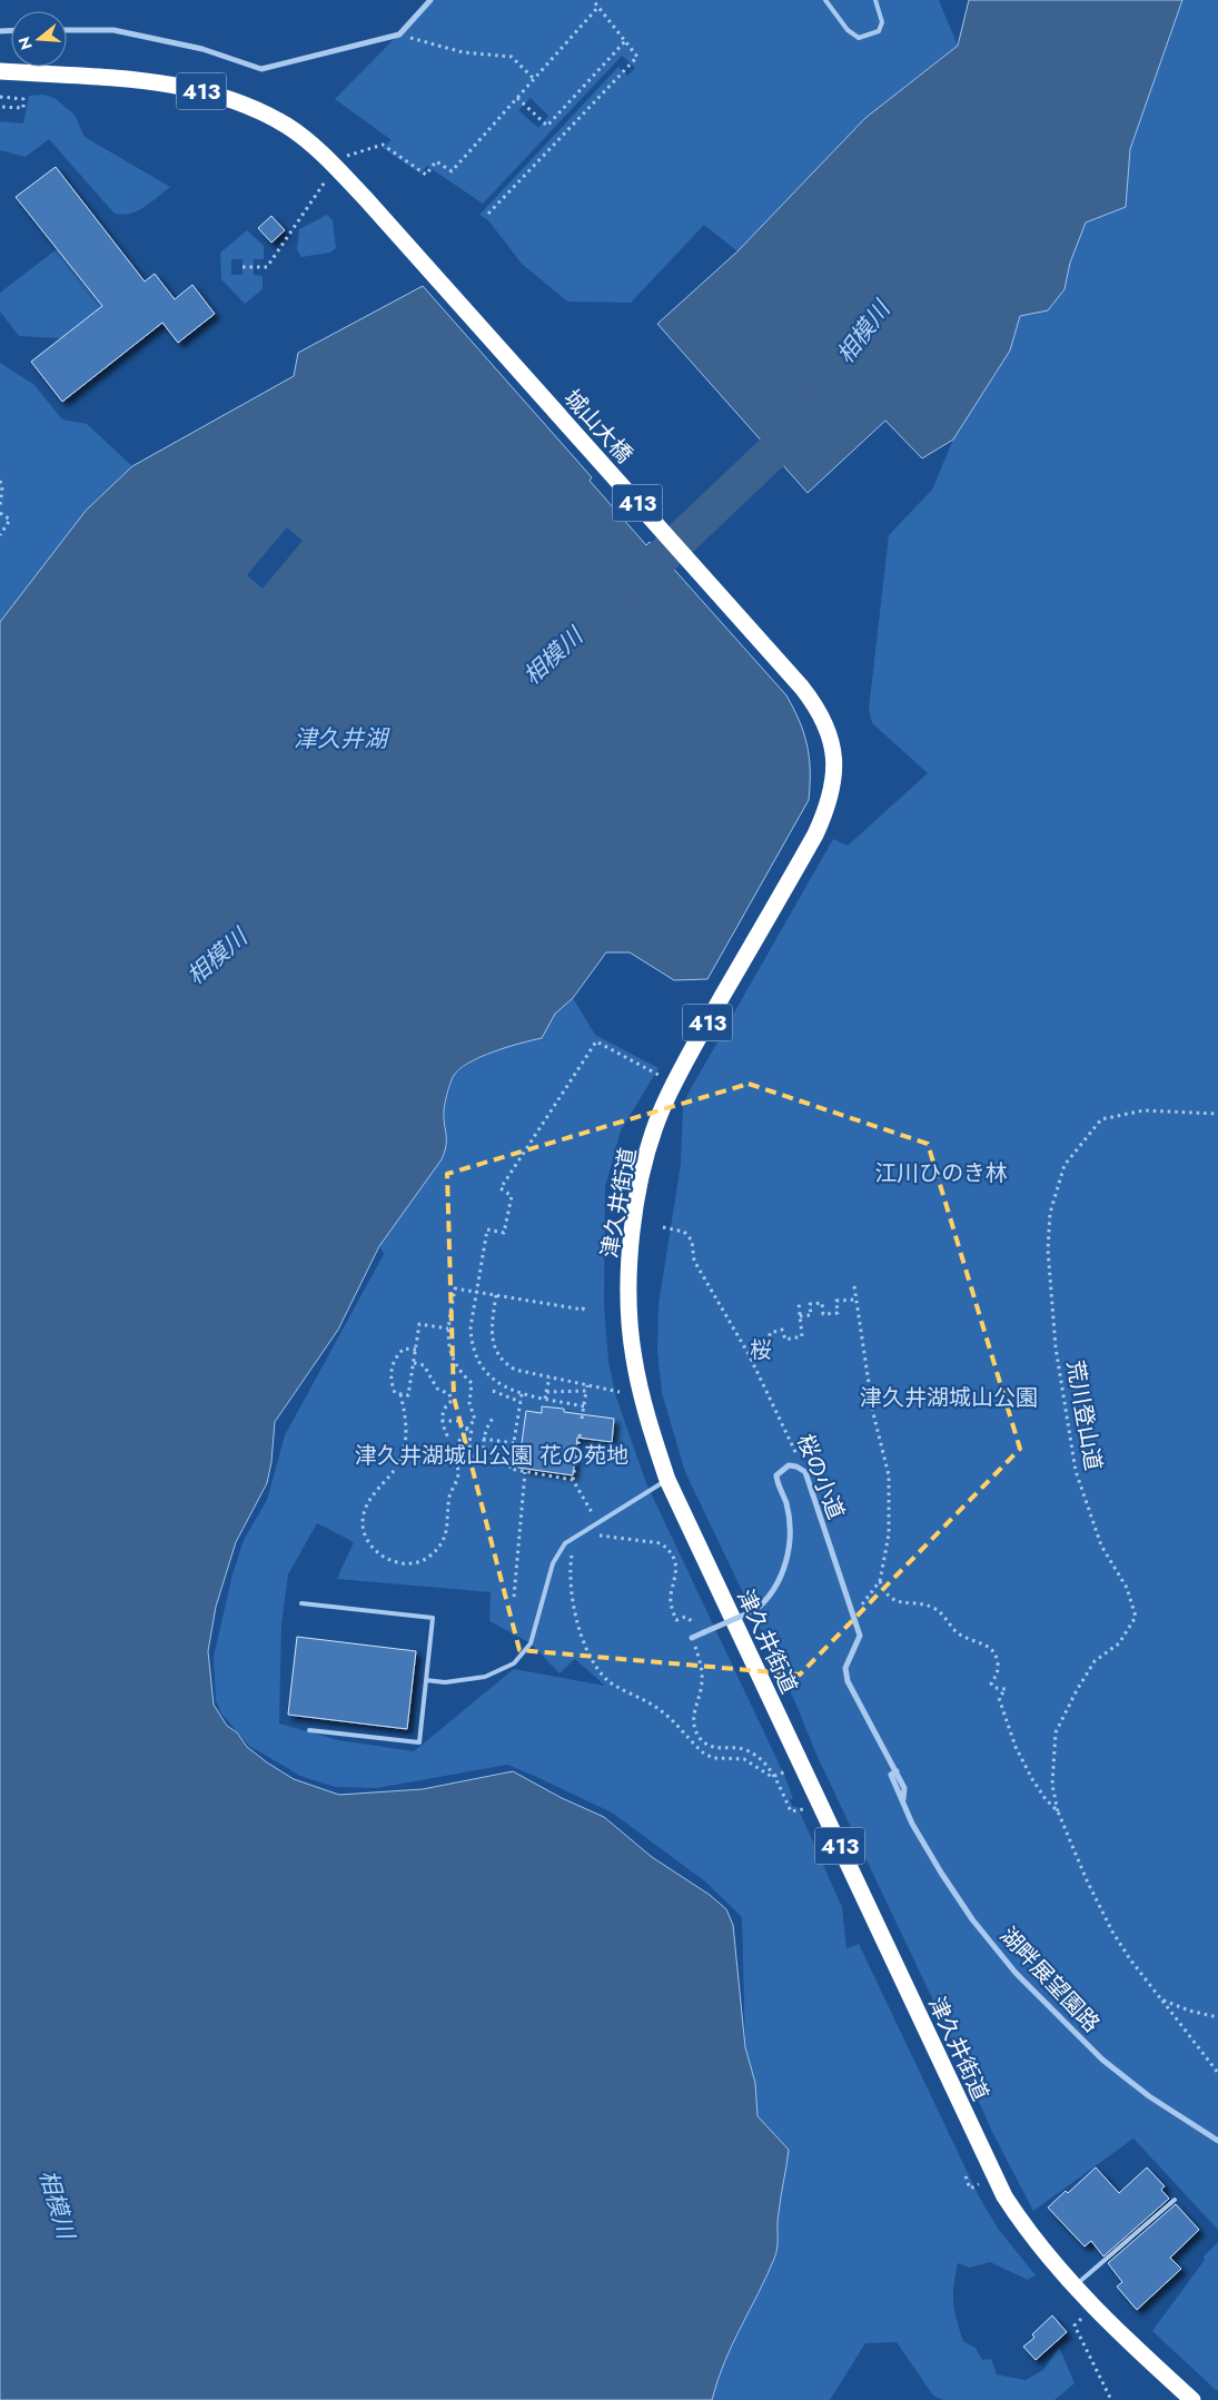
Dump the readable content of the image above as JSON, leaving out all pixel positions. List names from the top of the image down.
{
  "streets": {
    "highway": ["413", "城山大橋", "津久井街道"],
    "street": ["桜の小道", "湖畔展望園路"],
    "path": ["荒川登山道"]
  },
  "crossings": [
    ["413", "城山大橋"],
    ["城山大橋", "津久井街道"],
    ["桜の小道", "湖畔展望園路"]
  ],
  "water": ["相模川", "津久井湖"],
  "parks": [
    "江川ひのき林",
    "桜",
    "津久井湖城山公園",
    "津久井湖城山公園 花の苑地"
  ],
  "north": "left"
}
